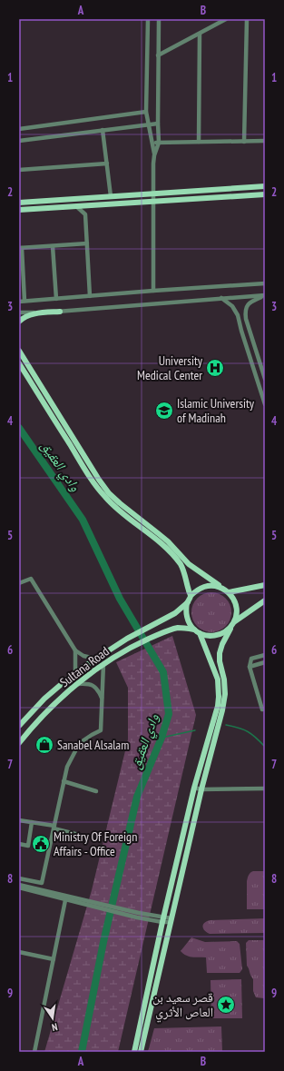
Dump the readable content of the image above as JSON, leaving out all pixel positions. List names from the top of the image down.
{
  "streets": {
    "main road": ["Sultana Road"]
  },
  "water": ["وادي العقيق"],
  "places": {
    "hospital": ["University Medical Center"],
    "school or university": ["Islamic University of Madinah"],
    "shop": ["Sanabel Alsalam"],
    "public building": ["Ministry Of Foreign Affairs - Office"],
    "place": ["قصر سعيد بن العاص الأثري"]
  },
  "north": "bottom",
  "grid": {
    "columns": ["A", "B"],
    "rows": [
      "1",
      "2",
      "3",
      "4",
      "5",
      "6",
      "7",
      "8",
      "9"
    ]
  }
}
